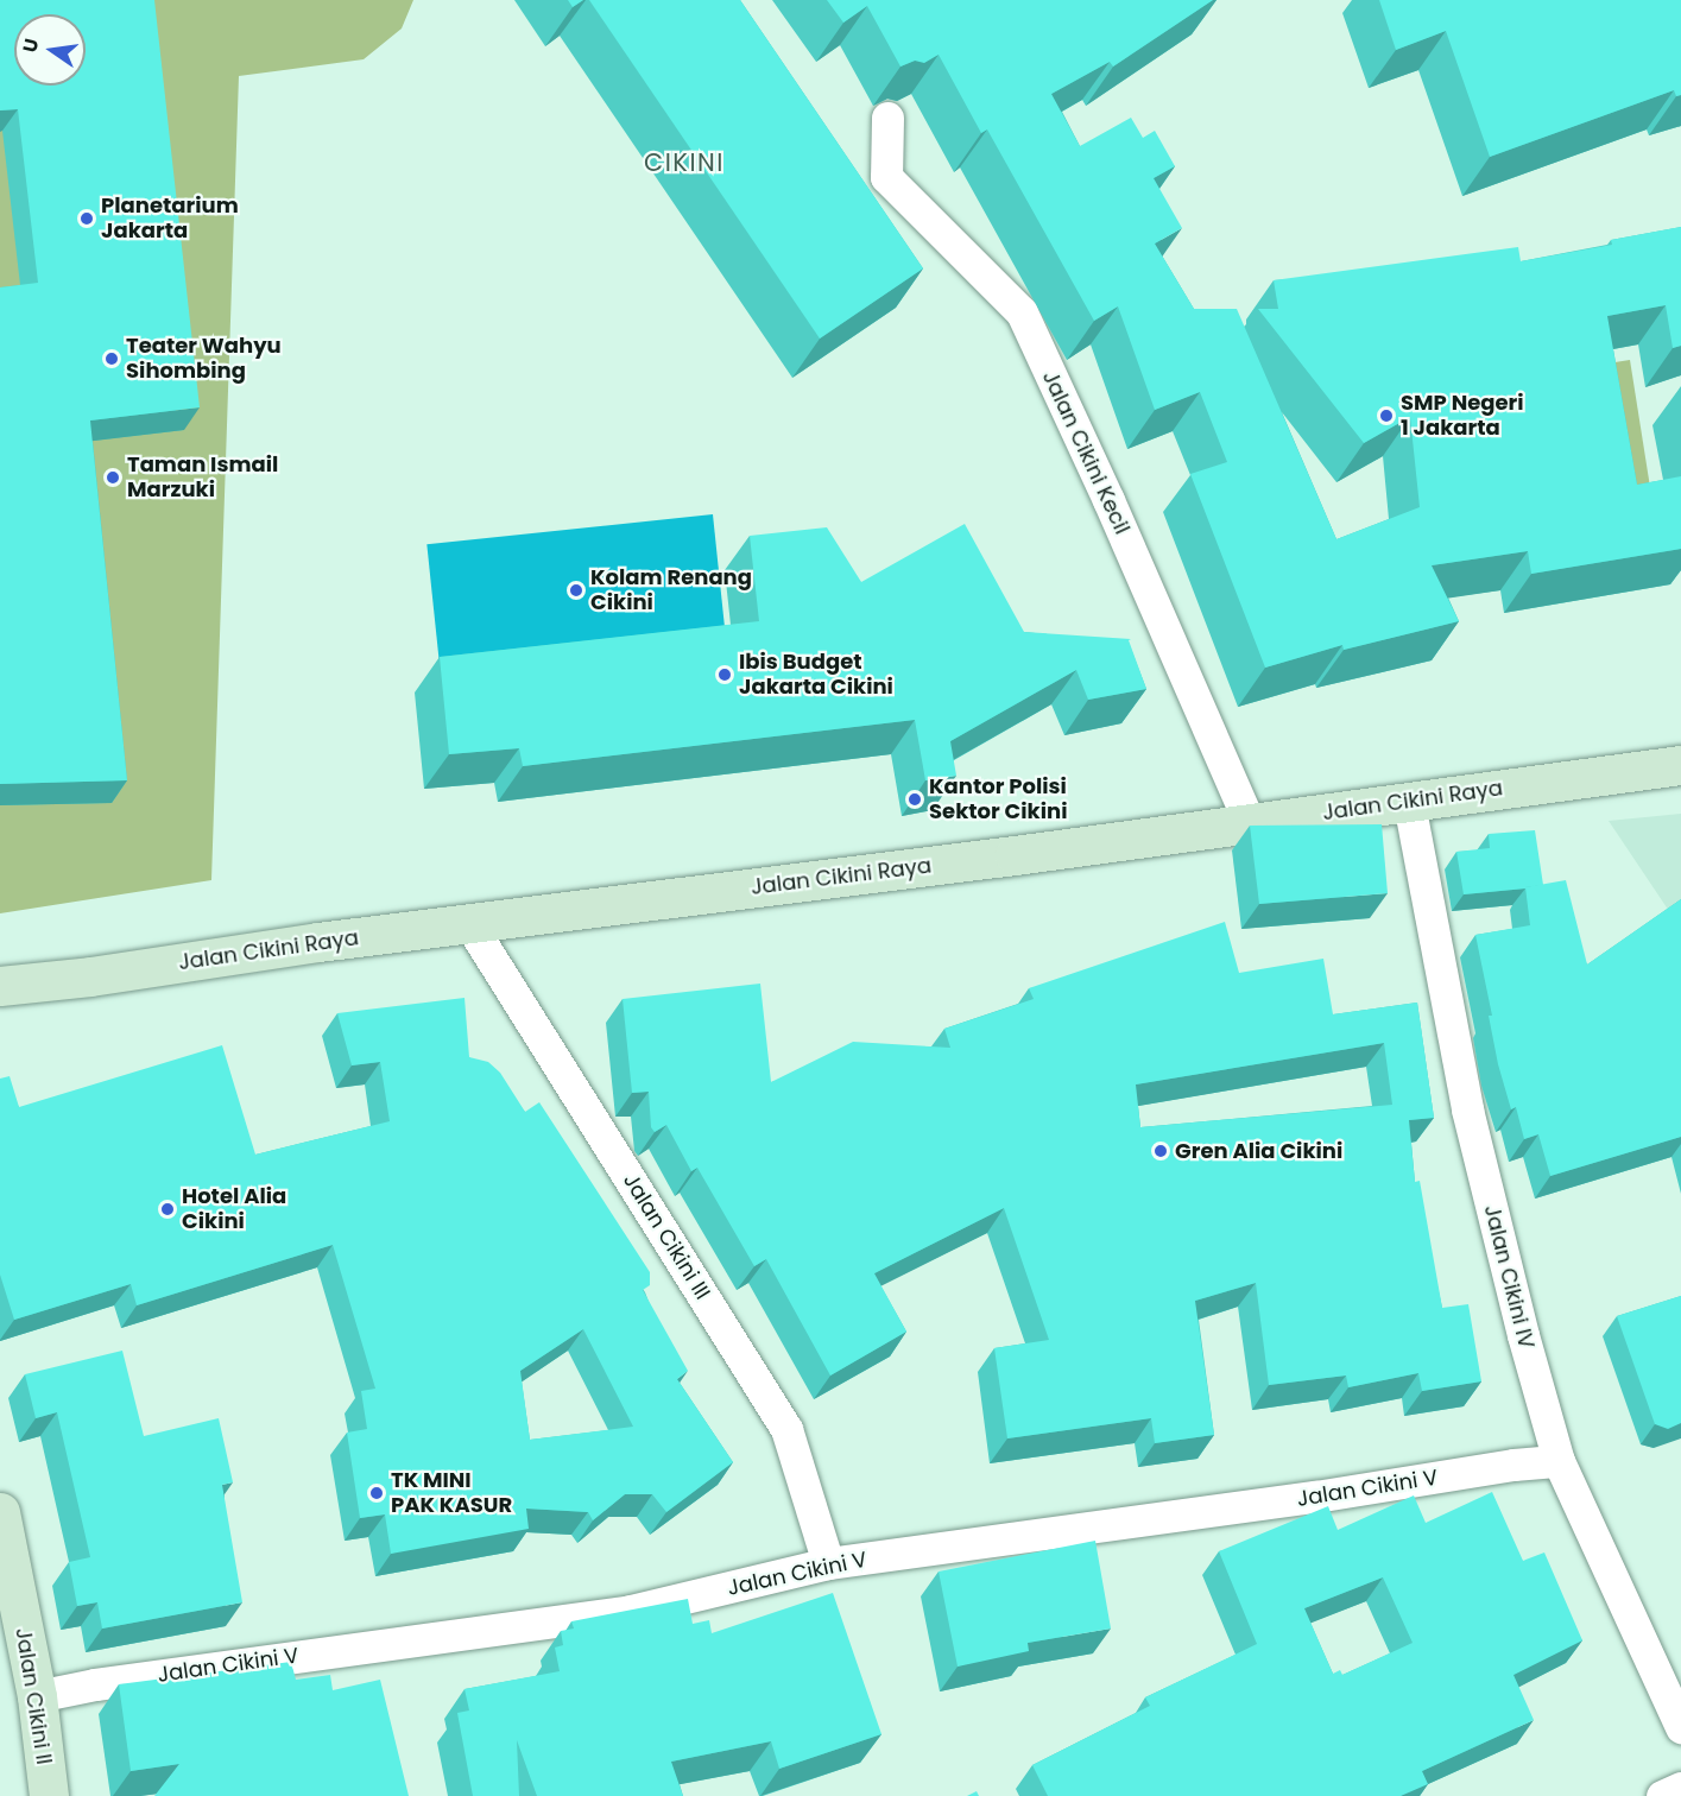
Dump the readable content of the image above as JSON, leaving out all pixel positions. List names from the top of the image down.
{
  "streets": {
    "main road": ["Jalan Cikini Raya", "Jalan Cikini II"],
    "street": [
      "Jalan Cikini Kecil",
      "Jalan Cikini III",
      "Jalan Cikini IV",
      "Jalan Cikini V"
    ]
  },
  "crossings": [
    ["Jalan Cikini Kecil", "Jalan Cikini Raya"],
    ["Jalan Cikini Raya", "Jalan Cikini III"],
    ["Jalan Cikini Raya", "Jalan Cikini IV"],
    ["Jalan Cikini III", "Jalan Cikini V"],
    ["Jalan Cikini IV", "Jalan Cikini V"],
    ["Jalan Cikini V", "Jalan Cikini II"]
  ],
  "districts": ["CIKINI"],
  "places": [
    "Planetarium Jakarta",
    "Teater Wahyu Sihombing",
    "SMP Negeri 1 Jakarta",
    "Taman Ismail Marzuki",
    "Kolam Renang Cikini",
    "Ibis Budget Jakarta Cikini",
    "Kantor Polisi Sektor Cikini",
    "Gren Alia Cikini",
    "Hotel Alia Cikini",
    "TK MINI PAK KASUR"
  ],
  "north": "left"
}
